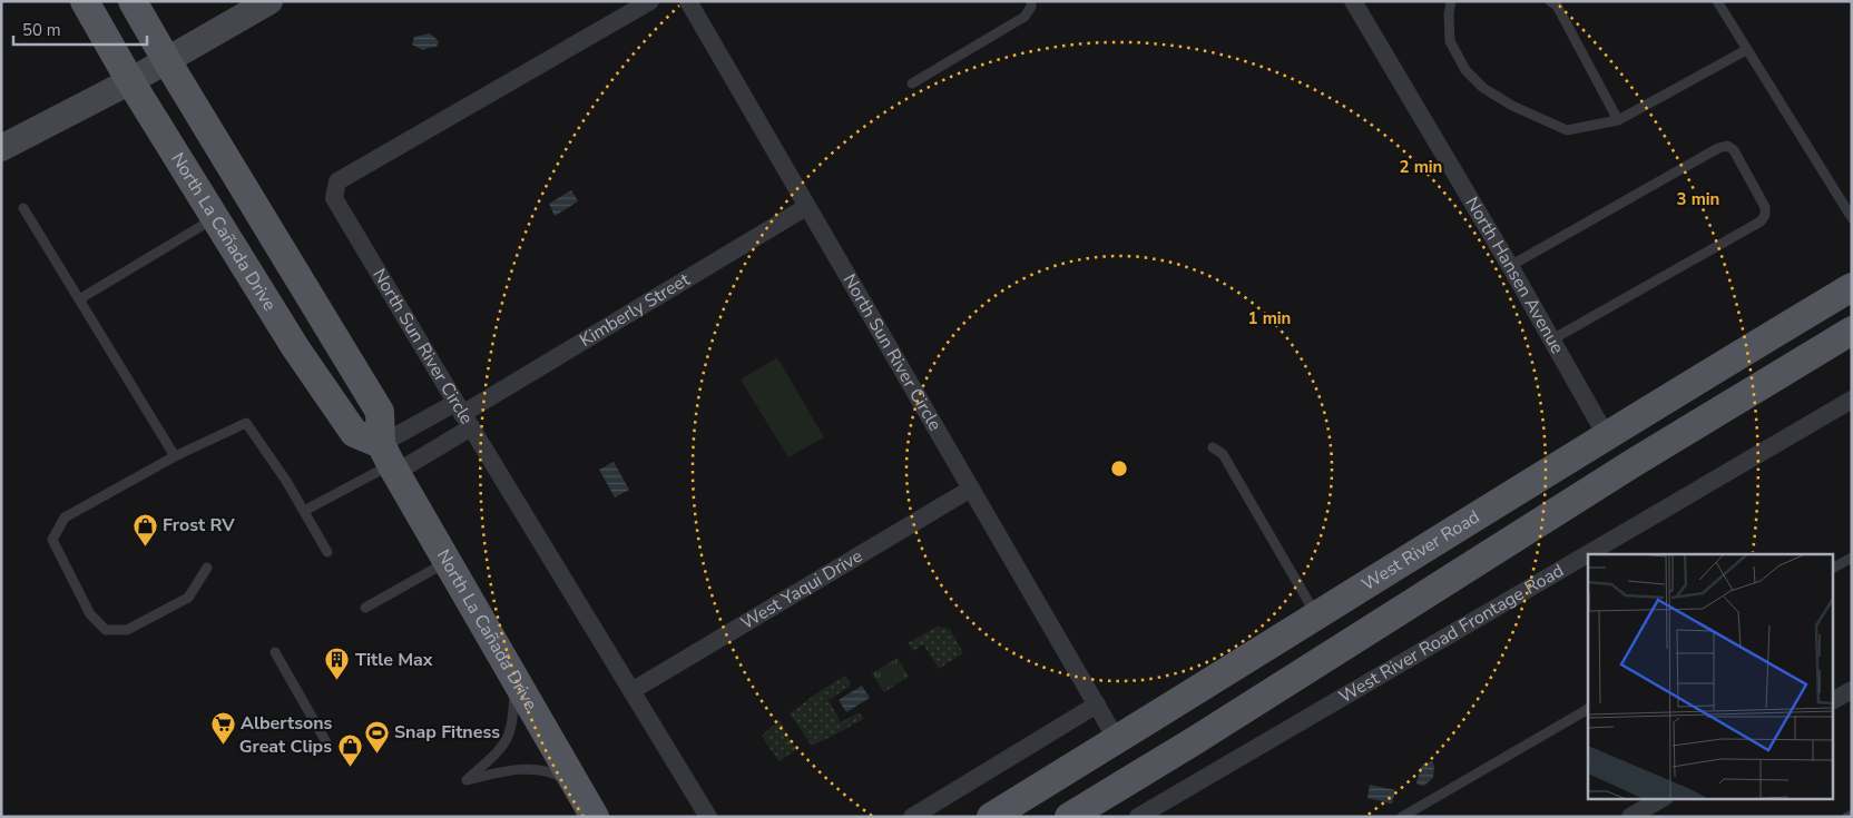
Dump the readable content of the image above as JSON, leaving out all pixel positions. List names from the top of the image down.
{
  "streets": {
    "main road": ["North La Cañada Drive", "West River Road"],
    "street": [
      "North Hansen Avenue",
      "Kimberly Street",
      "North Sun River Circle",
      "West Yaqui Drive",
      "West River Road Frontage Road"
    ]
  },
  "crossings": [
    ["North La Cañada Drive", "Kimberly Street"],
    ["North Hansen Avenue", "West River Road"],
    ["Kimberly Street", "North Sun River Circle"],
    ["North Sun River Circle", "West River Road"],
    ["North Sun River Circle", "West Yaqui Drive"]
  ],
  "places": {
    "shop": ["Frost RV", "Great Clips"],
    "building": ["Title Max"],
    "supermarket": ["Albertsons"],
    "sports": ["Snap Fitness"]
  },
  "scale_bar": "50 m",
  "rings": ["2 min", "3 min", "1 min"]
}
